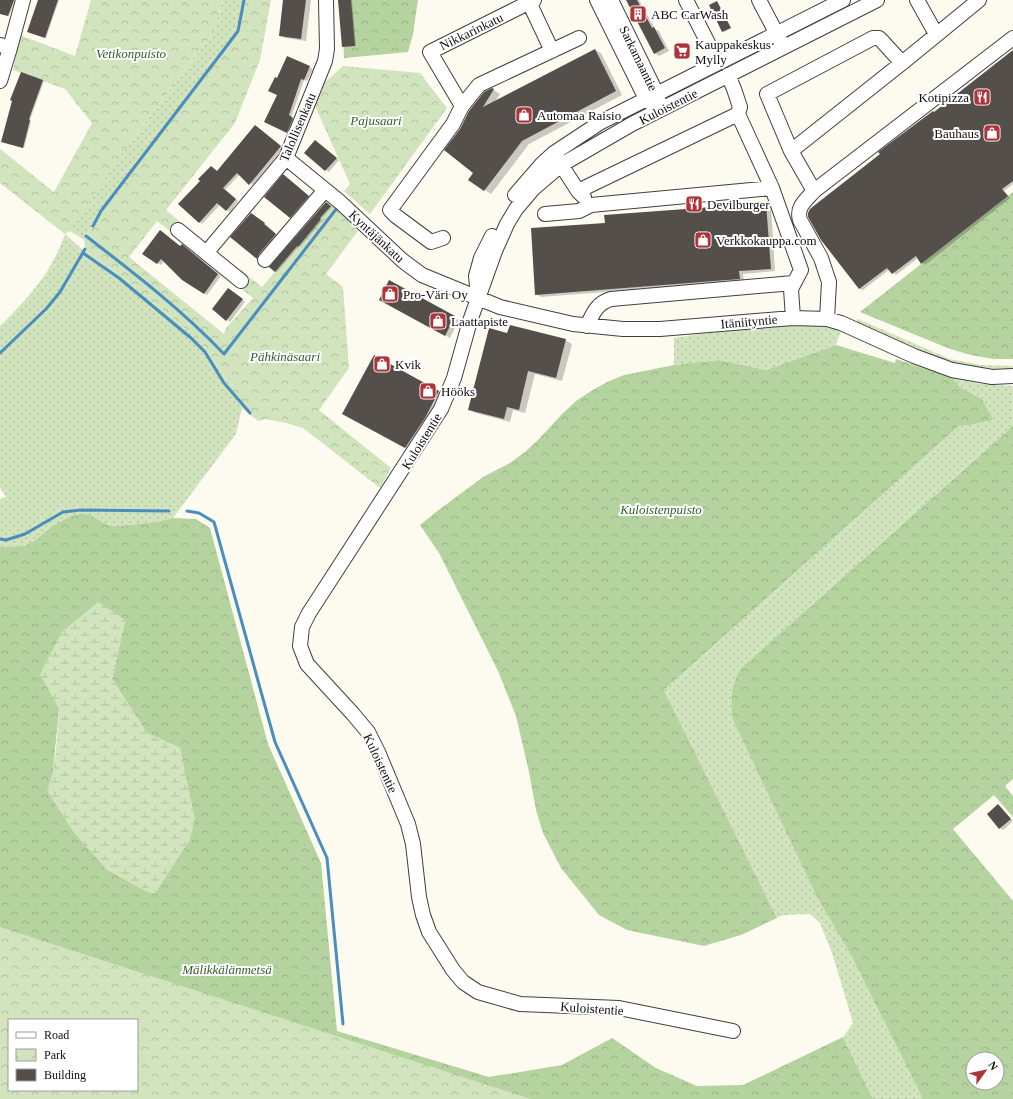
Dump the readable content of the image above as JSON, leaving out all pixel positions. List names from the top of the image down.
{
  "streets": {
    "street": [
      "Nikkarinkatu",
      "Sarkamaantie",
      "Kuloistentie",
      "Talollisenkatu",
      "Kyntäjänkatu",
      "Itäniityntie"
    ]
  },
  "crossings": [
    ["Sarkamaantie", "Kuloistentie"],
    ["Kuloistentie", "Kyntäjänkatu"],
    ["Kuloistentie", "Itäniityntie"],
    ["Talollisenkatu", "Kyntäjänkatu"],
    ["Kyntäjänkatu", "Itäniityntie"]
  ],
  "parks": [
    "Vetikonpuisto",
    "Pajusaari",
    "Pähkinäsaari",
    "Kuloistenpuisto",
    "Mälikkälänmetsä"
  ],
  "places": {
    "building": ["ABC CarWash"],
    "supermarket": ["Kauppakeskus Mylly"],
    "restaurant": ["Kotipizza", "Devilburger"],
    "shop": [
      "Automaa Raisio",
      "Bauhaus",
      "Verkkokauppa.com",
      "Pro-Väri Oy",
      "Laattapiste",
      "Kvik",
      "Hööks"
    ]
  },
  "legend": ["Road", "Park", "Building"],
  "north": "top right"
}
